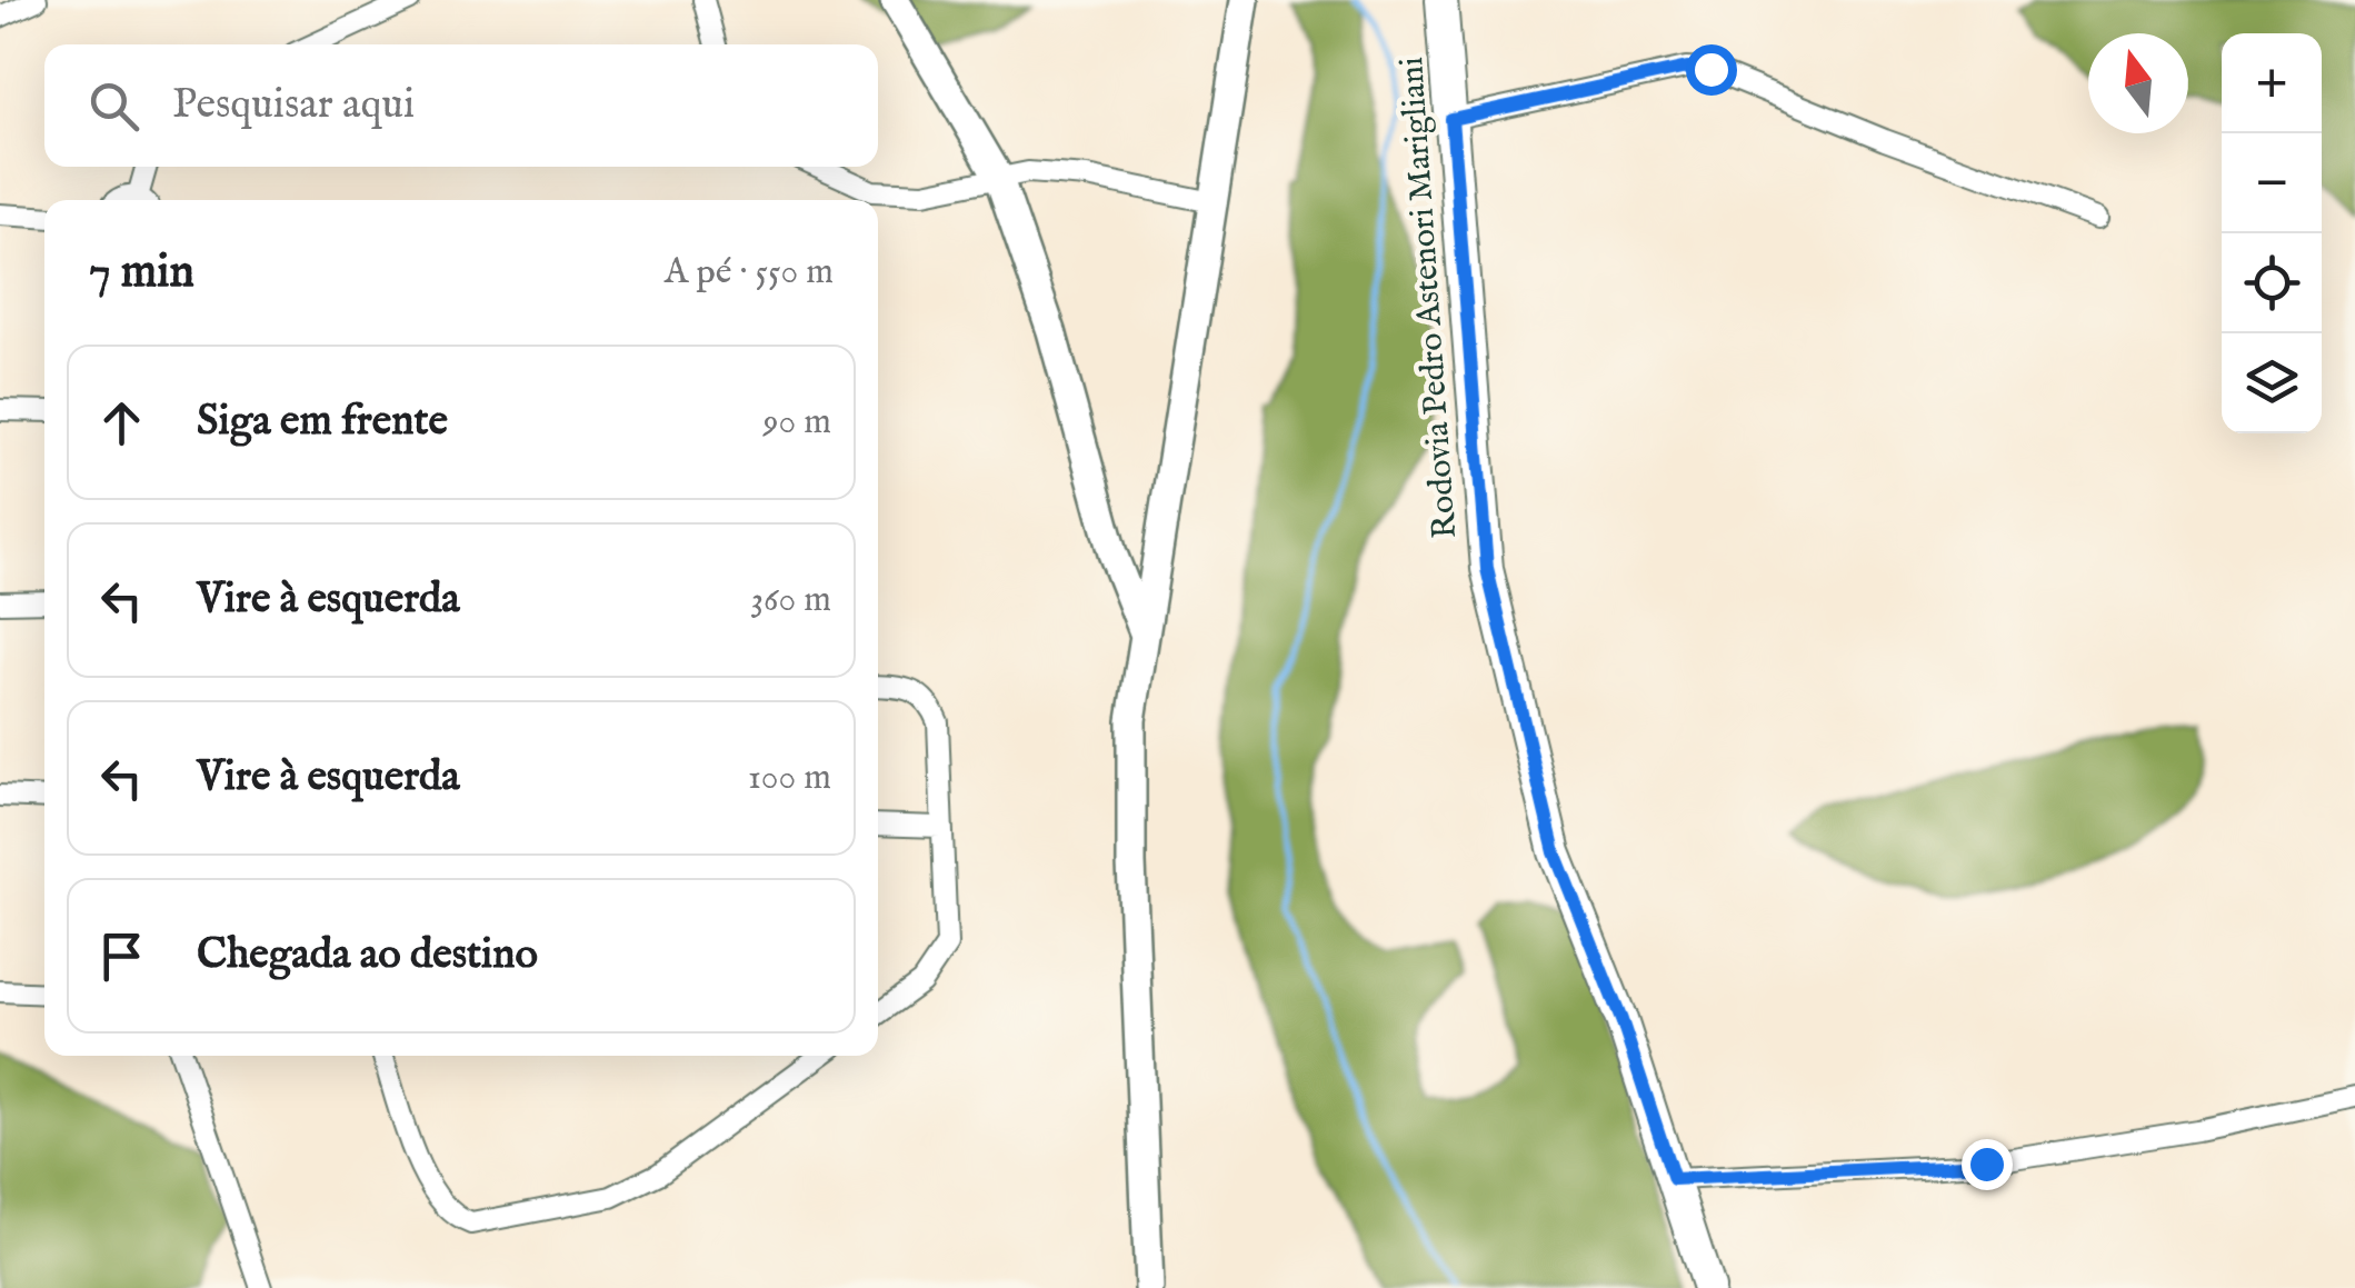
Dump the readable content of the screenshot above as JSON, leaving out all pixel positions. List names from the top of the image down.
{
  "streets": {
    "main road": ["Rodovia Pedro Astenori Marigliani"]
  },
  "north": "top",
  "page": {
    "map_buttons": ["+", "−"],
    "search": "Pesquisar aqui",
    "heading": ["7 min", "A pé · 550 m"],
    "list": [
      ["Siga em frente", "90 m"],
      ["Vire à esquerda", "360 m"],
      ["Vire à esquerda", "100 m"],
      "Chegada ao destino"
    ]
  }
}
